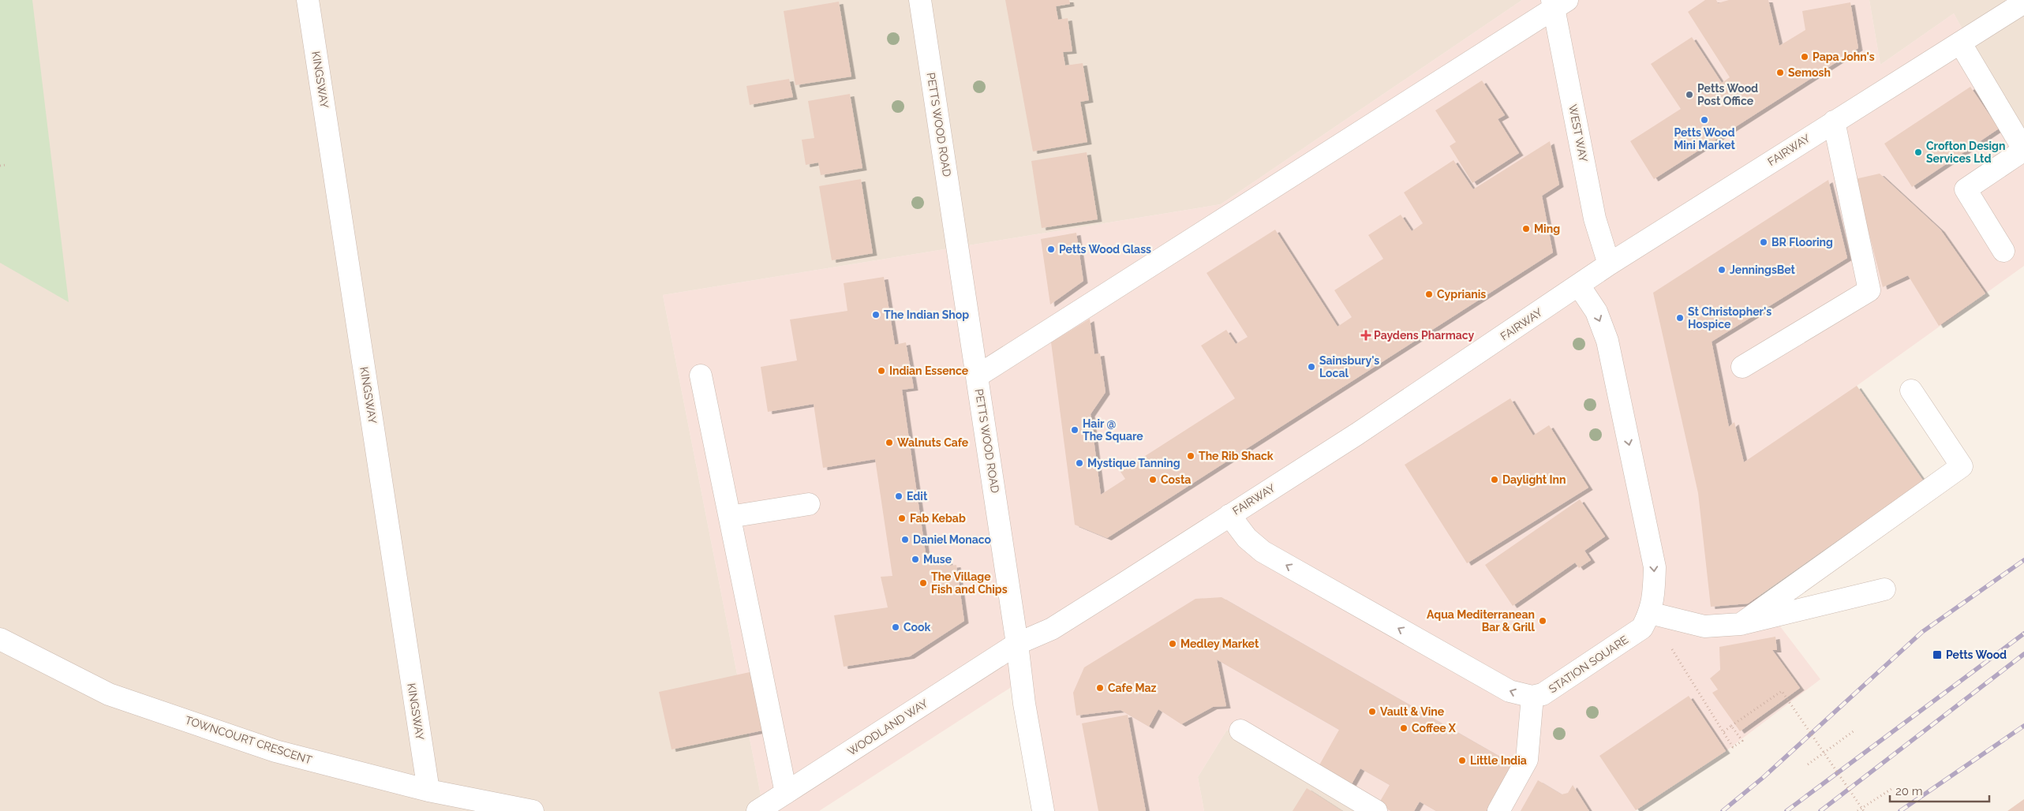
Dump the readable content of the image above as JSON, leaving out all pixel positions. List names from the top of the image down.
{
  "streets": {
    "street": [
      "KINGSWAY",
      "PETTS WOOD ROAD",
      "WEST WAY",
      "FAIRWAY",
      "STATION SQUARE",
      "WOODLAND WAY",
      "TOWNCOURT CRESCENT"
    ]
  },
  "crossings": [
    ["KINGSWAY", "TOWNCOURT CRESCENT"],
    ["PETTS WOOD ROAD", "FAIRWAY"],
    ["PETTS WOOD ROAD", "WOODLAND WAY"],
    ["WEST WAY", "FAIRWAY"],
    ["FAIRWAY", "STATION SQUARE"],
    ["FAIRWAY", "WOODLAND WAY"]
  ],
  "one_way": ["STATION SQUARE"],
  "places": {
    "other": [
      "Papa John's",
      "Semosh",
      "Petts Wood Post Office",
      "Petts Wood Mini Market",
      "Crofton Design Services Ltd",
      "Ming",
      "BR Flooring",
      "Petts Wood Glass",
      "JenningsBet",
      "Cyprianis",
      "The Indian Shop",
      "St Christopher's Hospice",
      "Sainsbury's Local",
      "Indian Essence",
      "Hair @ The Square",
      "Walnuts Cafe",
      "The Rib Shack",
      "Mystique Tanning",
      "Costa",
      "Daylight Inn",
      "Edit",
      "Fab Kebab",
      "Daniel Monaco",
      "Muse",
      "The Village Fish and Chips",
      "Aqua Mediterranean Bar & Grill",
      "Cook",
      "Medley Market",
      "Cafe Maz",
      "Vault & Vine",
      "Coffee X",
      "Little India"
    ],
    "health": ["Paydens Pharmacy"],
    "transit": ["Petts Wood"]
  },
  "scale_bar": "20 m"
}
